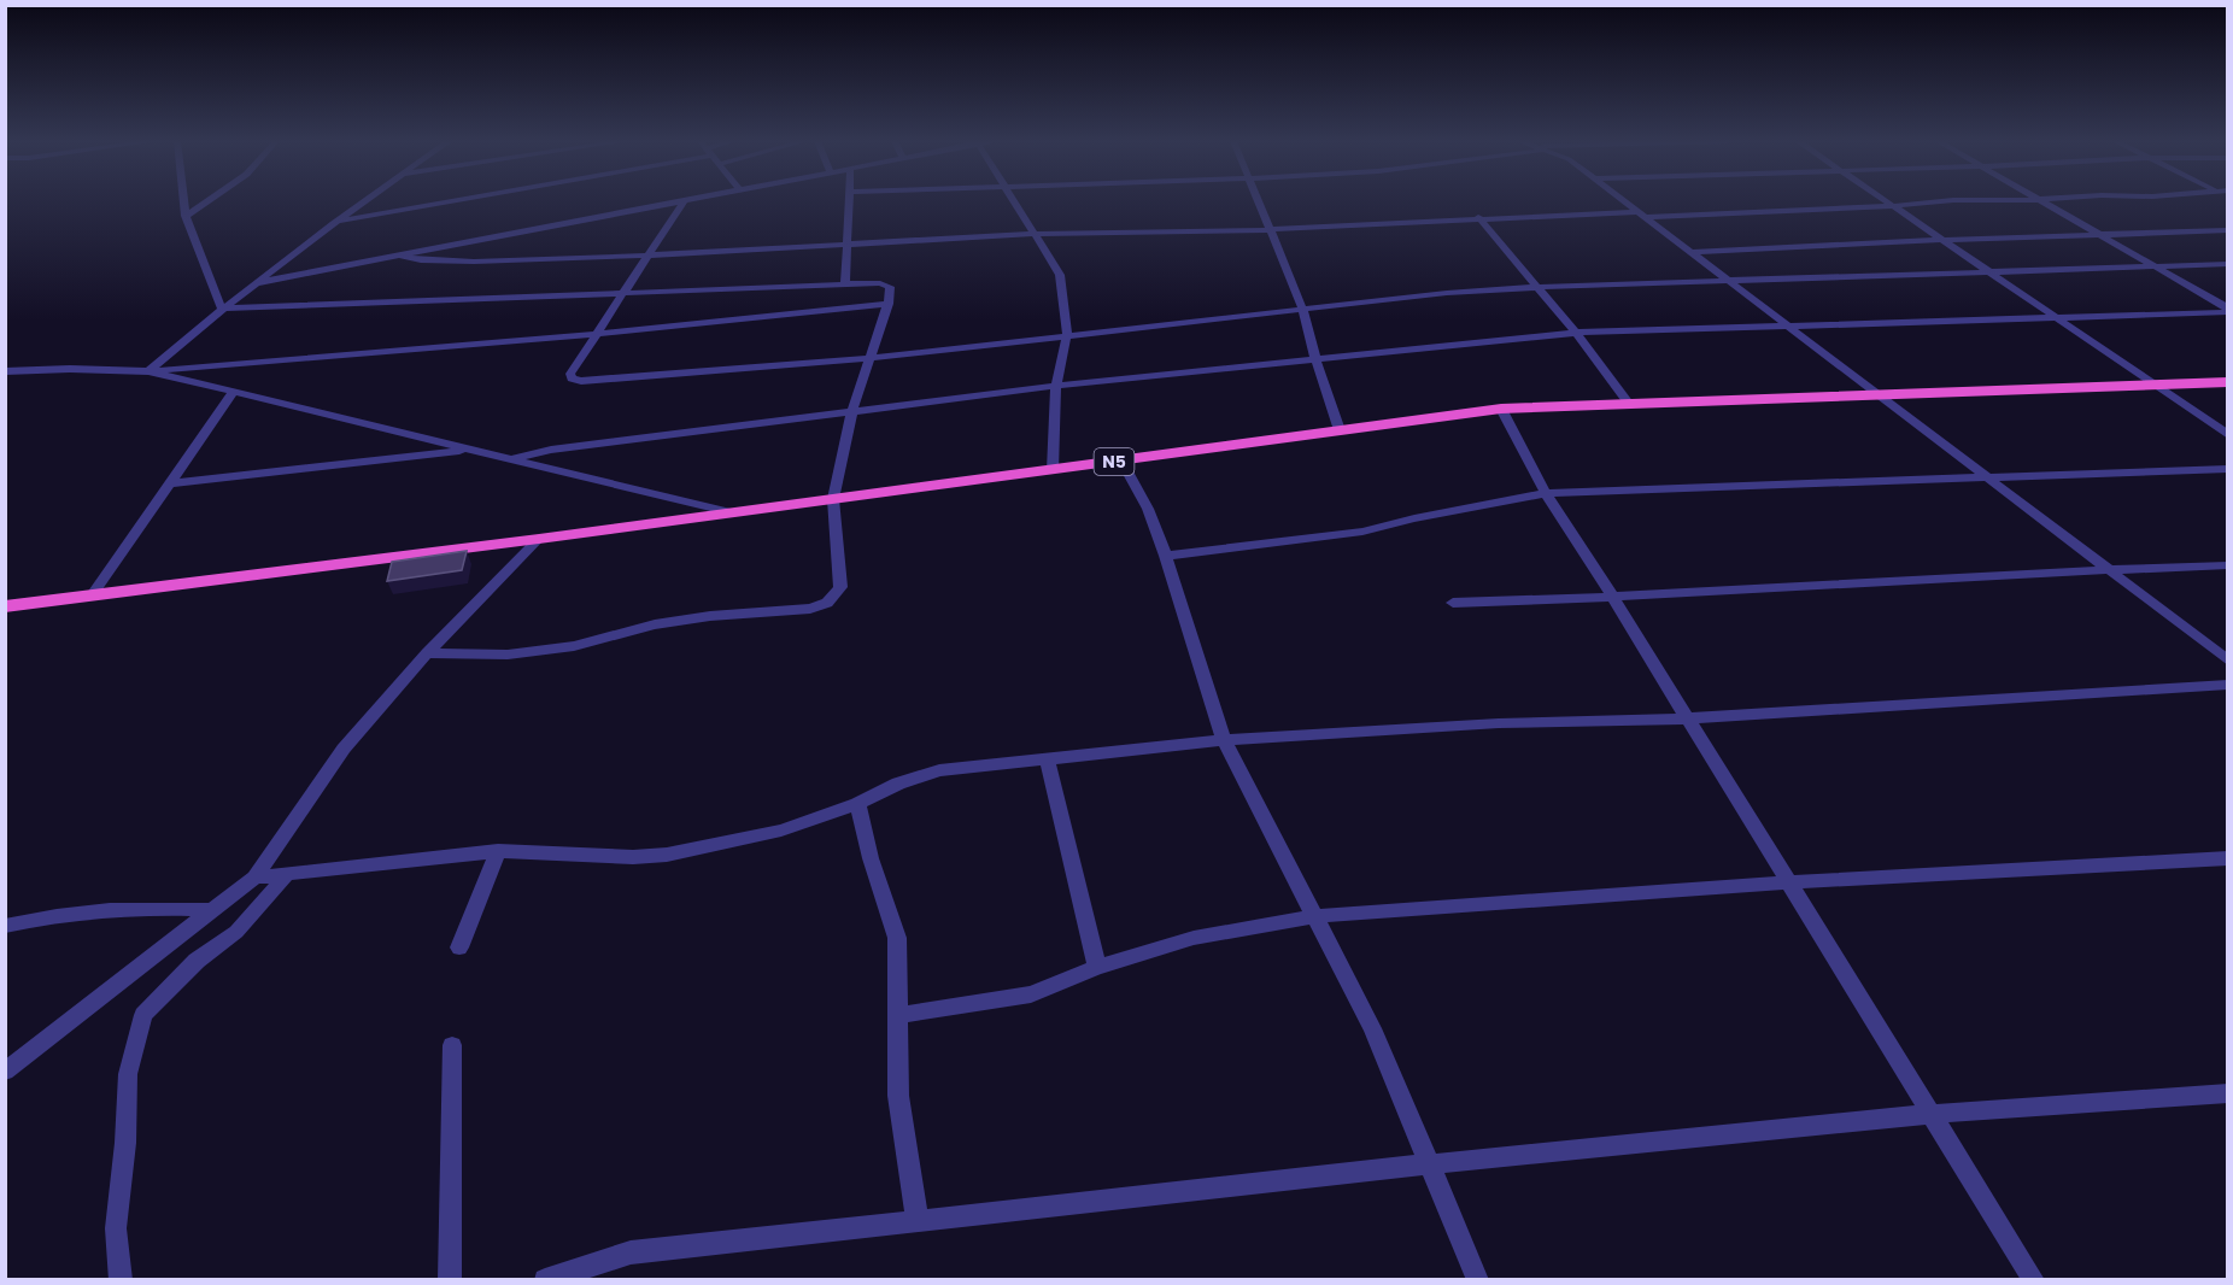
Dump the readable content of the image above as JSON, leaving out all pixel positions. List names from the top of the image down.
{
  "streets": {
    "highway": ["N5"]
  }
}
